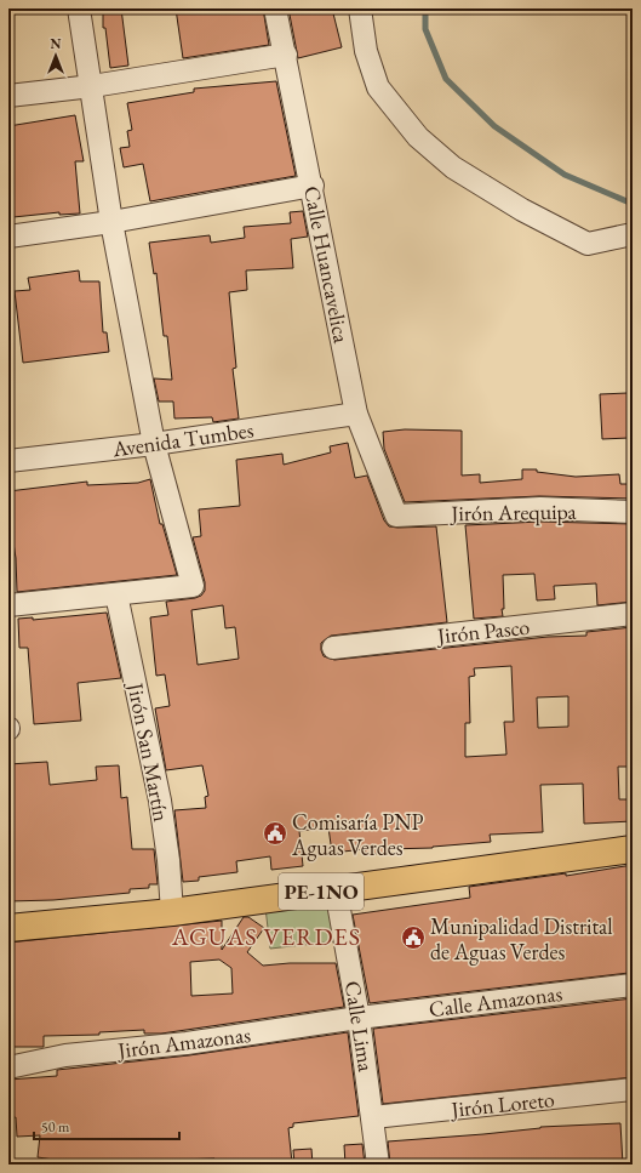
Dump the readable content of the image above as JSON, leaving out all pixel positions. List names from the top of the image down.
{
  "streets": {
    "main road": ["PE-1NO"],
    "street": [
      "Calle Huancavelica",
      "Avenida Tumbes",
      "Jirón Arequipa",
      "Jirón Pasco",
      "Jirón San Martín",
      "Calle Amazonas",
      "Calle Lima",
      "Jirón Amazonas",
      "Jirón Loreto"
    ]
  },
  "crossings": [
    ["Calle Huancavelica", "Avenida Tumbes"],
    ["Calle Huancavelica", "Jirón Arequipa"],
    ["Jirón San Martín", "PE-1NO"],
    ["PE-1NO", "Calle Lima"],
    ["Calle Amazonas", "Calle Lima"],
    ["Calle Amazonas", "Jirón Amazonas"],
    ["Calle Lima", "Jirón Amazonas"],
    ["Calle Lima", "Jirón Loreto"]
  ],
  "districts": ["AGUAS VERDES"],
  "places": {
    "public building": ["Comisaría PNP Aguas Verdes", "Munipalidad Distrital de Aguas Verdes"]
  },
  "scale_bar": "50 m",
  "north": "top"
}
